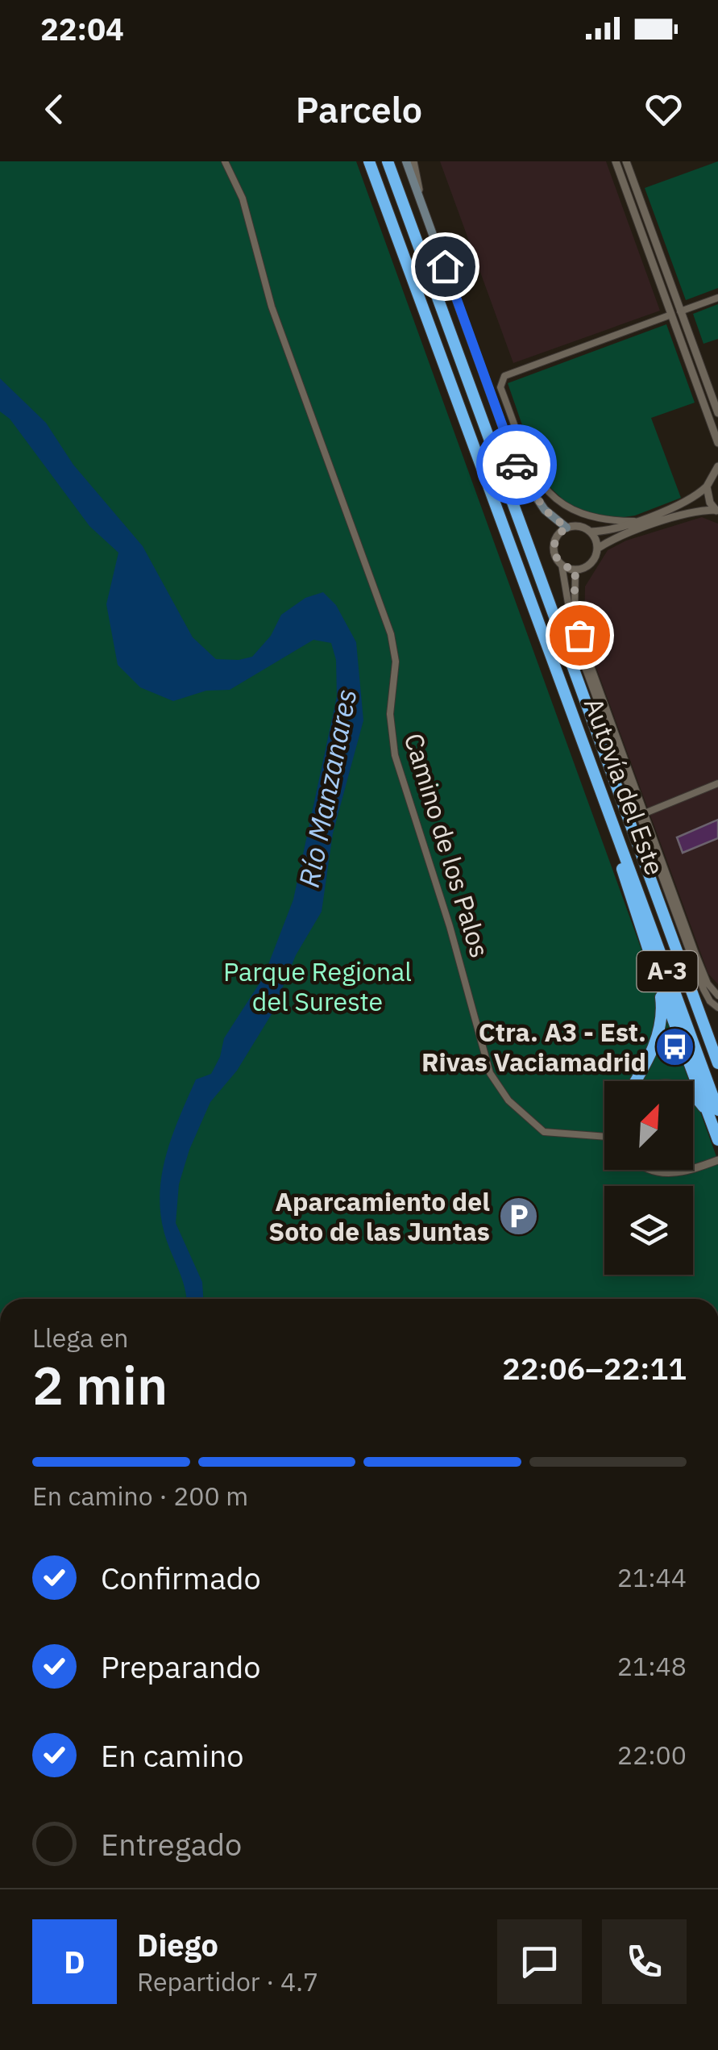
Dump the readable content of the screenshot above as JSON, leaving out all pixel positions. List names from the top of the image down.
{
  "streets": {
    "highway": ["Autovía del Este", "A-3"],
    "street": ["Camino de los Palos"]
  },
  "water": ["Río Manzanares"],
  "parks": ["Parque Regional del Sureste"],
  "places": {
    "bus stop": ["Ctra. A3 - Est. Rivas Vaciamadrid"],
    "parking": ["Aparcamiento del Soto de las Juntas"]
  },
  "north": "top right",
  "page": {
    "status": "22:04",
    "header": "Parcelo",
    "heading": ["2 min", "Llega en", "22:06–22:11"],
    "panel": ["Diego", "Repartidor · 4.7"],
    "bar": "En camino · 200 m",
    "list": [
      ["Confirmado", "21:44"],
      ["Preparando", "21:48"],
      ["En camino", "22:00"],
      "Entregado"
    ],
    "round": "D"
  }
}
